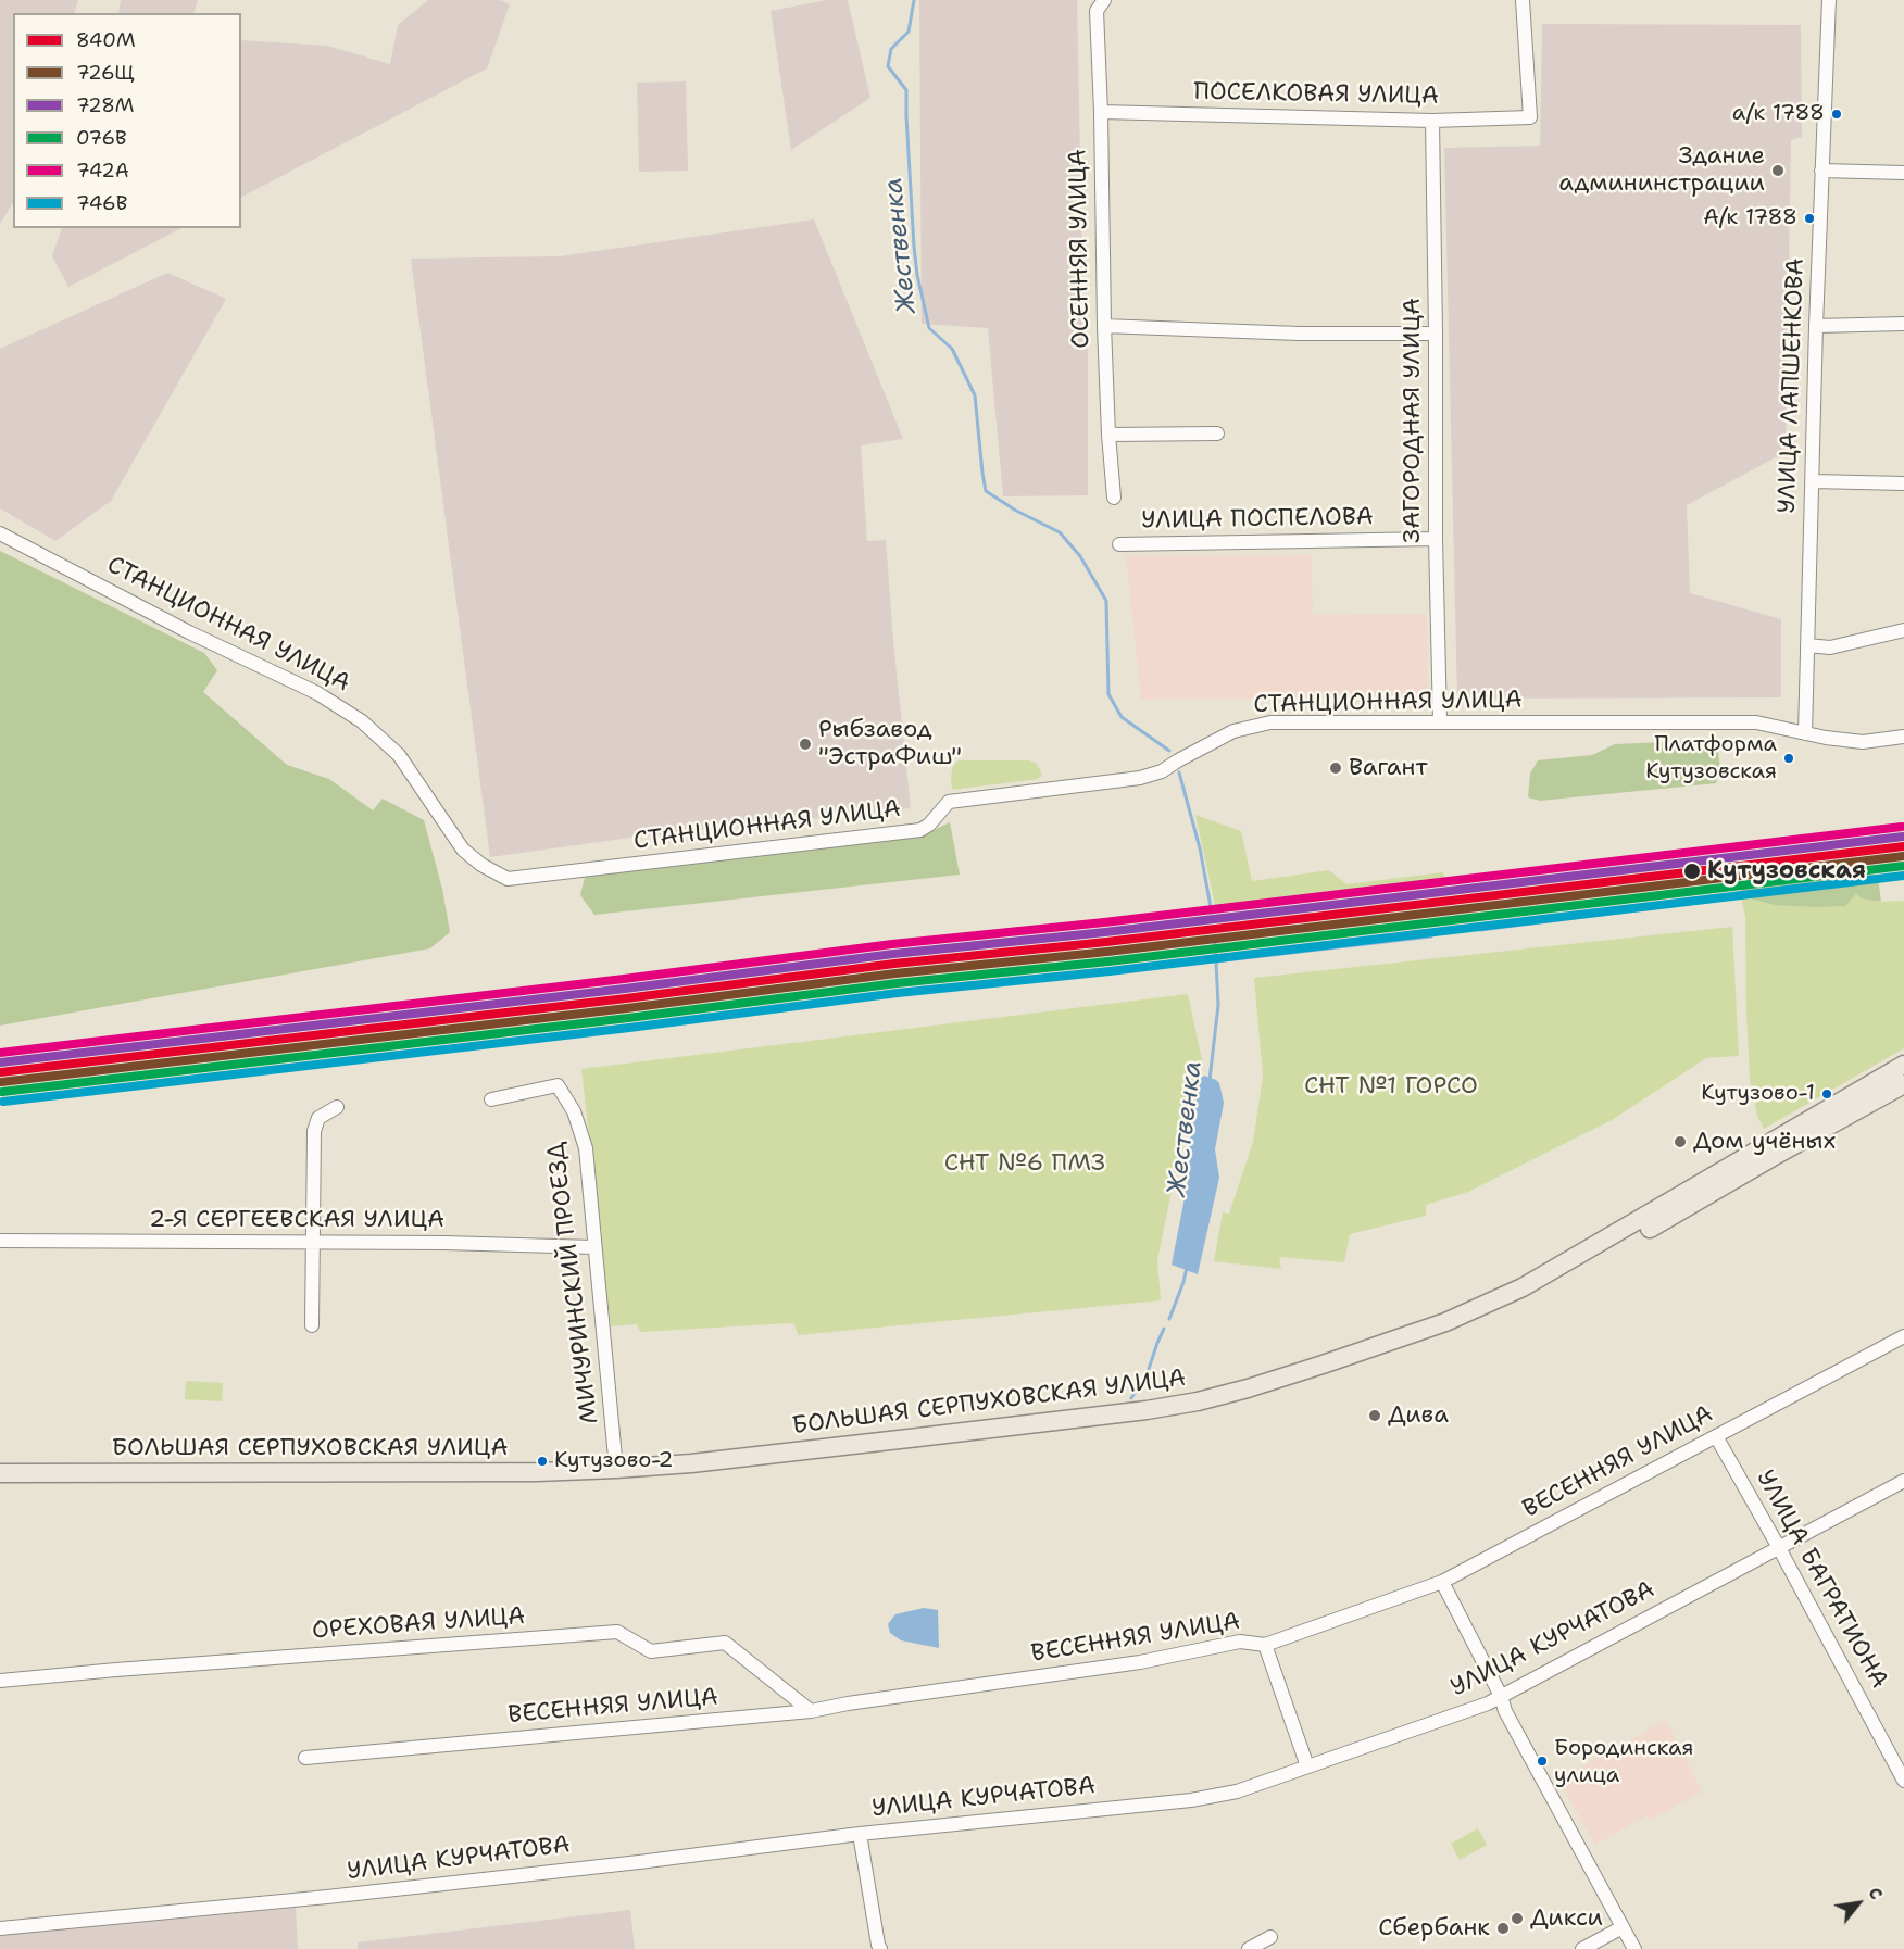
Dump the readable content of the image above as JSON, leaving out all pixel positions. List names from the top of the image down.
{
  "streets": {
    "main road": ["БОЛЬШАЯ СЕРПУХОВСКАЯ УЛИЦА"],
    "street": [
      "ПОСЕЛКОВАЯ УЛИЦА",
      "ОСЕННЯЯ УЛИЦА",
      "УЛИЦА ЛАПШЕНКОВА",
      "ЗАГОРОДНАЯ УЛИЦА",
      "УЛИЦА ПОСПЕЛОВА",
      "СТАНЦИОННАЯ УЛИЦА",
      "2-Я СЕРГЕЕВСКАЯ УЛИЦА",
      "МИЧУРИНСКИЙ ПРОЕЗД",
      "ВЕСЕННЯЯ УЛИЦА",
      "УЛИЦА БАГРАТИОНА",
      "ОРЕХОВАЯ УЛИЦА",
      "УЛИЦА КУРЧАТОВА"
    ]
  },
  "crossings": [
    ["ПОСЕЛКОВАЯ УЛИЦА", "ОСЕННЯЯ УЛИЦА"],
    ["ПОСЕЛКОВАЯ УЛИЦА", "ЗАГОРОДНАЯ УЛИЦА"],
    ["УЛИЦА ЛАПШЕНКОВА", "СТАНЦИОННАЯ УЛИЦА"],
    ["ЗАГОРОДНАЯ УЛИЦА", "УЛИЦА ПОСПЕЛОВА"],
    ["ЗАГОРОДНАЯ УЛИЦА", "СТАНЦИОННАЯ УЛИЦА"],
    ["2-Я СЕРГЕЕВСКАЯ УЛИЦА", "МИЧУРИНСКИЙ ПРОЕЗД"],
    ["МИЧУРИНСКИЙ ПРОЕЗД", "БОЛЬШАЯ СЕРПУХОВСКАЯ УЛИЦА"],
    ["ВЕСЕННЯЯ УЛИЦА", "УЛИЦА БАГРАТИОНА"],
    ["ВЕСЕННЯЯ УЛИЦА", "ОРЕХОВАЯ УЛИЦА"],
    ["УЛИЦА БАГРАТИОНА", "УЛИЦА КУРЧАТОВА"]
  ],
  "water": ["Жественка"],
  "parks": ["СНТ №1 ГОРСО", "СНТ №6 ПМЗ"],
  "places": [
    "a/к 1788",
    "Здание админинстрации",
    "А/к 1788",
    "Рыбзавод \"ЭстраФиш\"",
    "Платформа Кутузовская",
    "Вагант",
    "Кутузовская",
    "Кутузово-1",
    "Дом учёных",
    "Дива",
    "Кутузово-2",
    "Бородинская улица",
    "Дикси",
    "Сбербанк"
  ],
  "lines": [
    "transit line 742А",
    "transit line 728М",
    "transit line 840М",
    "transit line 726Щ",
    "transit line 076В",
    "transit line 746В"
  ],
  "legend": [
    "840М",
    "726Щ",
    "728М",
    "076В",
    "742А",
    "746В"
  ],
  "north": "top right"
}
